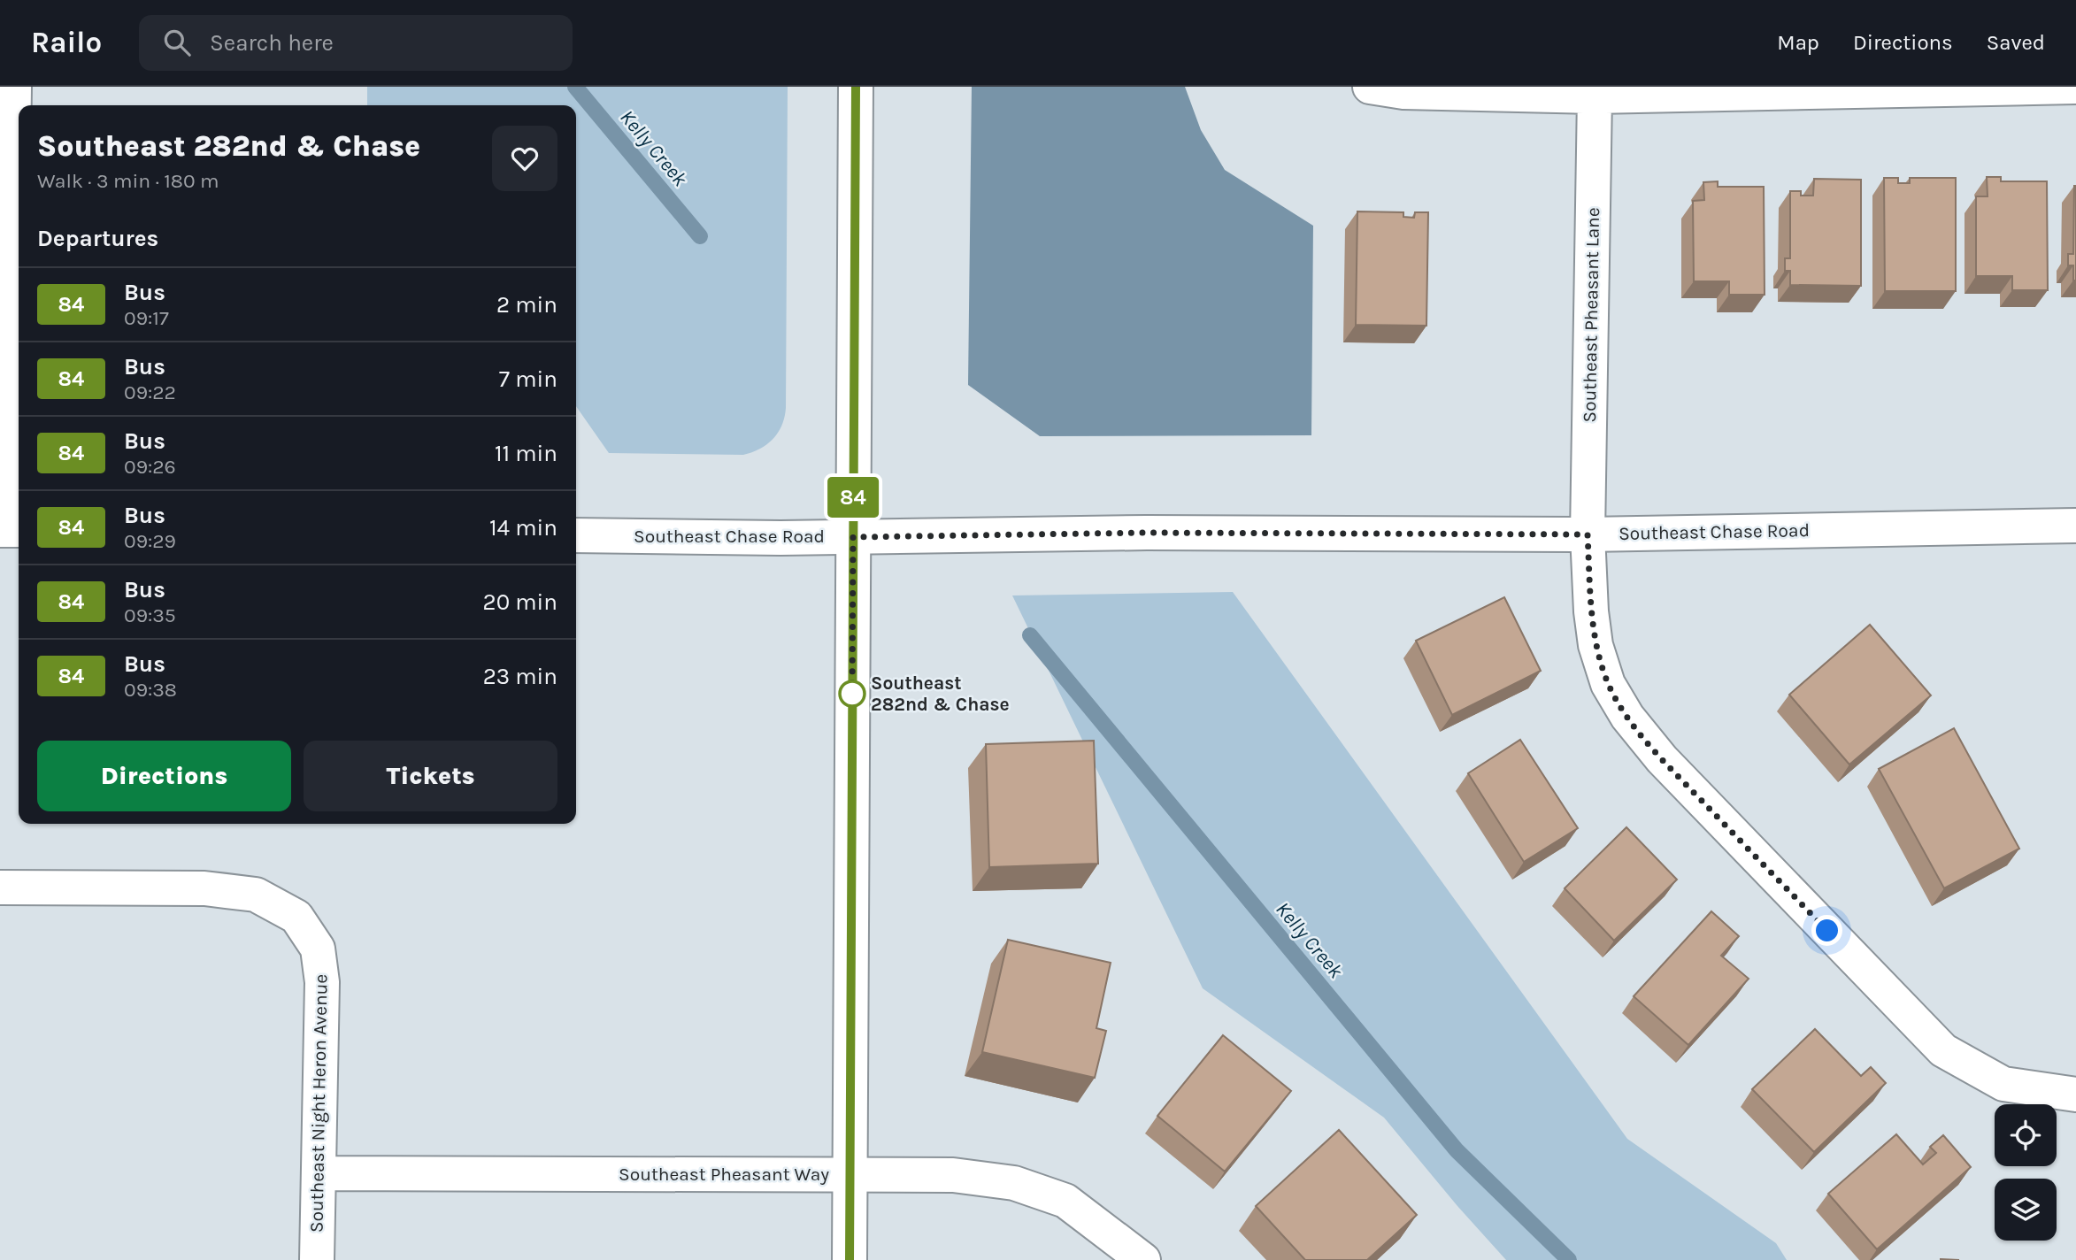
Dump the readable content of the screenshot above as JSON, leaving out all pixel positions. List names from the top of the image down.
{
  "streets": {
    "street": [
      "Southeast Pheasant Lane",
      "Southeast Chase Road",
      "Southeast Night Heron Avenue",
      "Southeast Pheasant Way"
    ]
  },
  "crossings": [
    ["Southeast Pheasant Lane", "Southeast Chase Road"],
    ["Southeast Night Heron Avenue", "Southeast Pheasant Way"]
  ],
  "water": ["Kelly Creek"],
  "places": ["Southeast 282nd & Chase"],
  "lines": ["bus line 84"],
  "page": {
    "header": "Railo",
    "search": "Search here",
    "nav": ["Map", "Directions", "Saved"],
    "on_map": "84",
    "heading": [
      ["Southeast 282nd & Chase", "Walk · 3 min · 180 m"],
      "Departures"
    ],
    "list": [
      {
        "mark": "84",
        "name": "Bus",
        "note": "09:17",
        "value": "2 min"
      },
      {
        "mark": "84",
        "name": "Bus",
        "note": "09:22",
        "value": "7 min"
      },
      {
        "mark": "84",
        "name": "Bus",
        "note": "09:26",
        "value": "11 min"
      },
      {
        "mark": "84",
        "name": "Bus",
        "note": "09:29",
        "value": "14 min"
      },
      {
        "mark": "84",
        "name": "Bus",
        "note": "09:35",
        "value": "20 min"
      },
      {
        "mark": "84",
        "name": "Bus",
        "note": "09:38",
        "value": "23 min"
      }
    ],
    "buttons": ["Directions", "Tickets"]
  }
}
